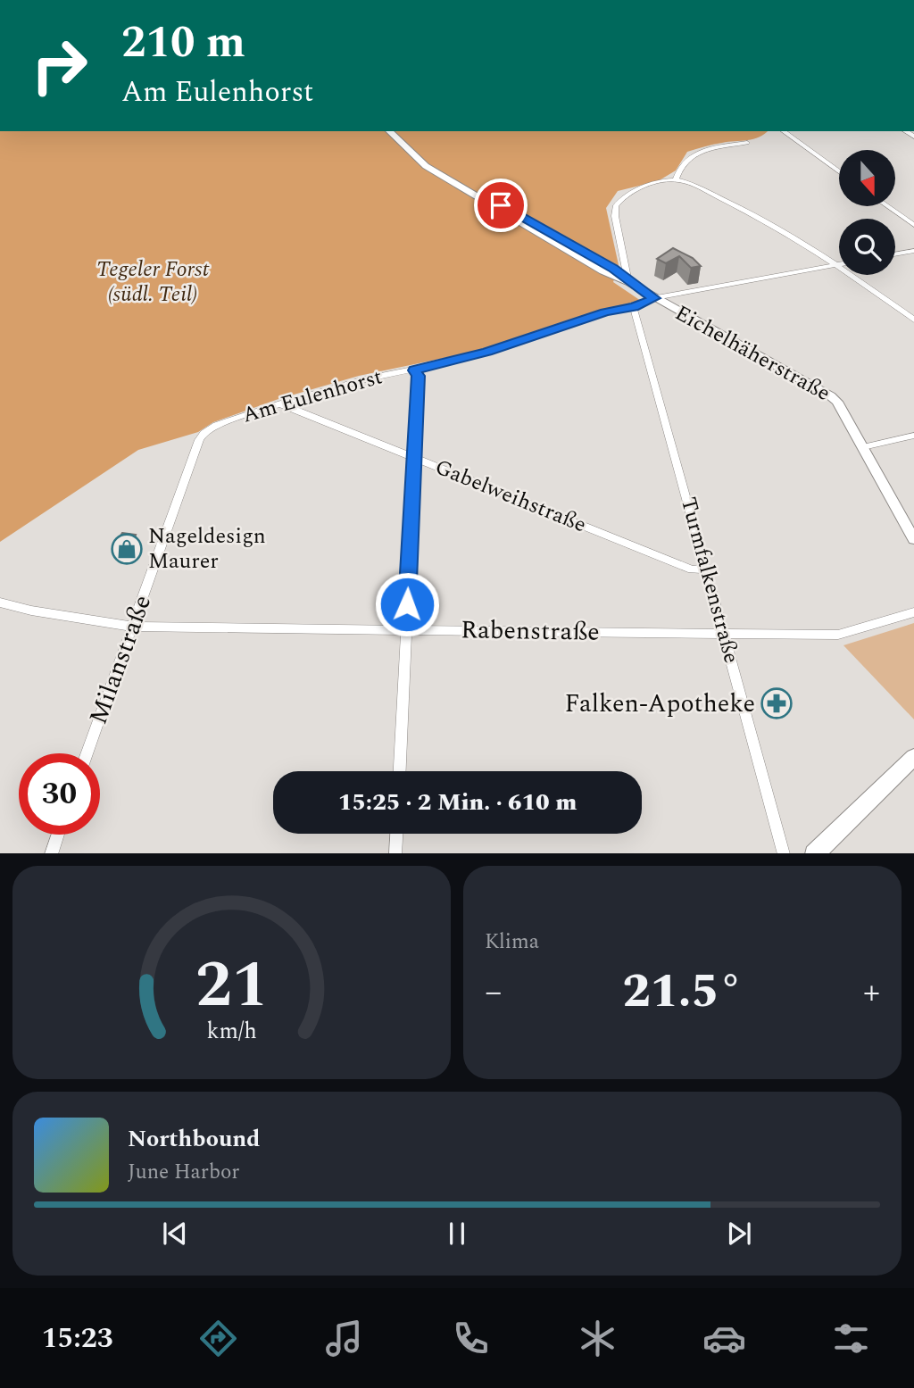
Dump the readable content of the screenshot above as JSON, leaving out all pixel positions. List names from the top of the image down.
{
  "streets": {
    "street": [
      "Eichelhäherstraße",
      "Am Eulenhorst",
      "Gabelweihstraße",
      "Turmfalkenstraße",
      "Rabenstraße",
      "Milanstraße"
    ]
  },
  "crossings": [
    ["Eichelhäherstraße", "Am Eulenhorst"],
    ["Am Eulenhorst", "Gabelweihstraße"],
    ["Am Eulenhorst", "Turmfalkenstraße"],
    ["Am Eulenhorst", "Milanstraße"],
    ["Gabelweihstraße", "Turmfalkenstraße"],
    ["Turmfalkenstraße", "Rabenstraße"],
    ["Rabenstraße", "Milanstraße"]
  ],
  "parks": ["Tegeler Forst (südl. Teil)"],
  "places": {
    "shop": ["Nageldesign Maurer"],
    "pharmacy": ["Falken-Apotheke"]
  },
  "north": "bottom",
  "page": {
    "turn": ["210 m", "Am Eulenhorst"],
    "limit": "30",
    "trip": "15:25 · 2 Min. · 610 m",
    "tile": "Klima",
    "heat": ["−", "21.5°", "+"],
    "song": ["Northbound", "June Harbor"],
    "tabs": "15:23",
    "gauge": ["21", "km/h"]
  }
}
